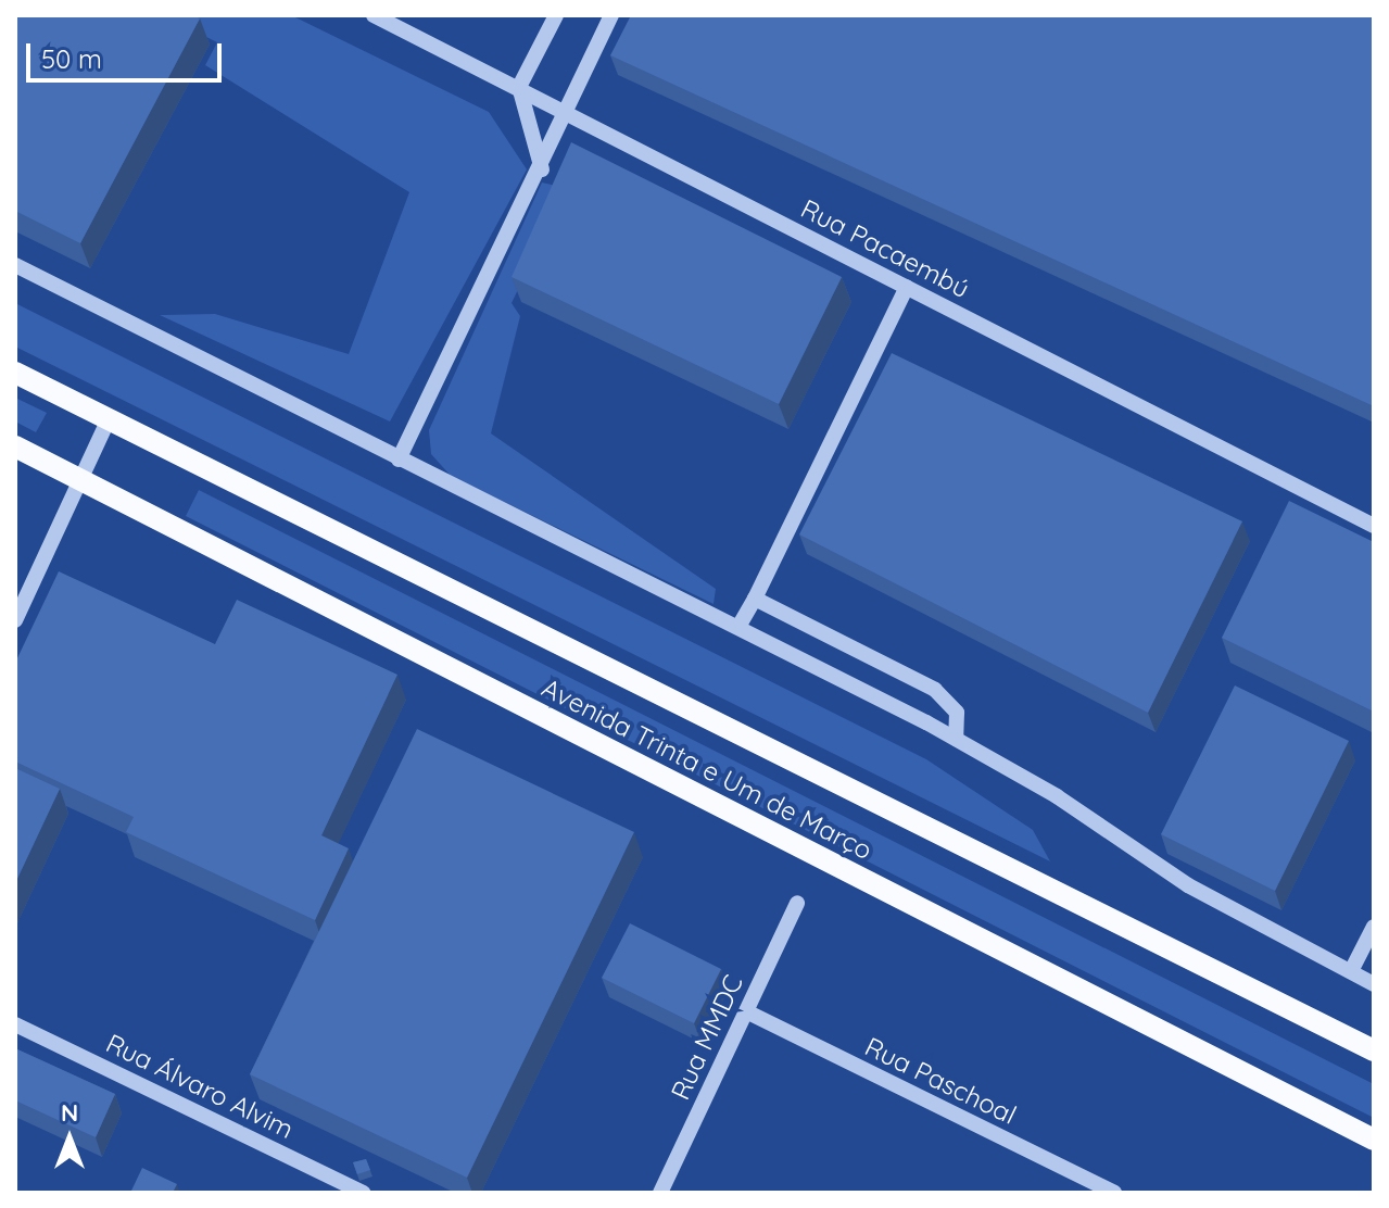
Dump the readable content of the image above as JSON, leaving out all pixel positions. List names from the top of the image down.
{
  "streets": {
    "main road": ["Avenida Trinta e Um de Março"],
    "street": [
      "Rua Pacaembú",
      "Rua MMDC",
      "Rua Paschoal",
      "Rua Álvaro Alvim"
    ]
  },
  "crossings": [
    ["Rua MMDC", "Rua Paschoal"]
  ],
  "scale_bar": "50 m",
  "north": "top"
}
